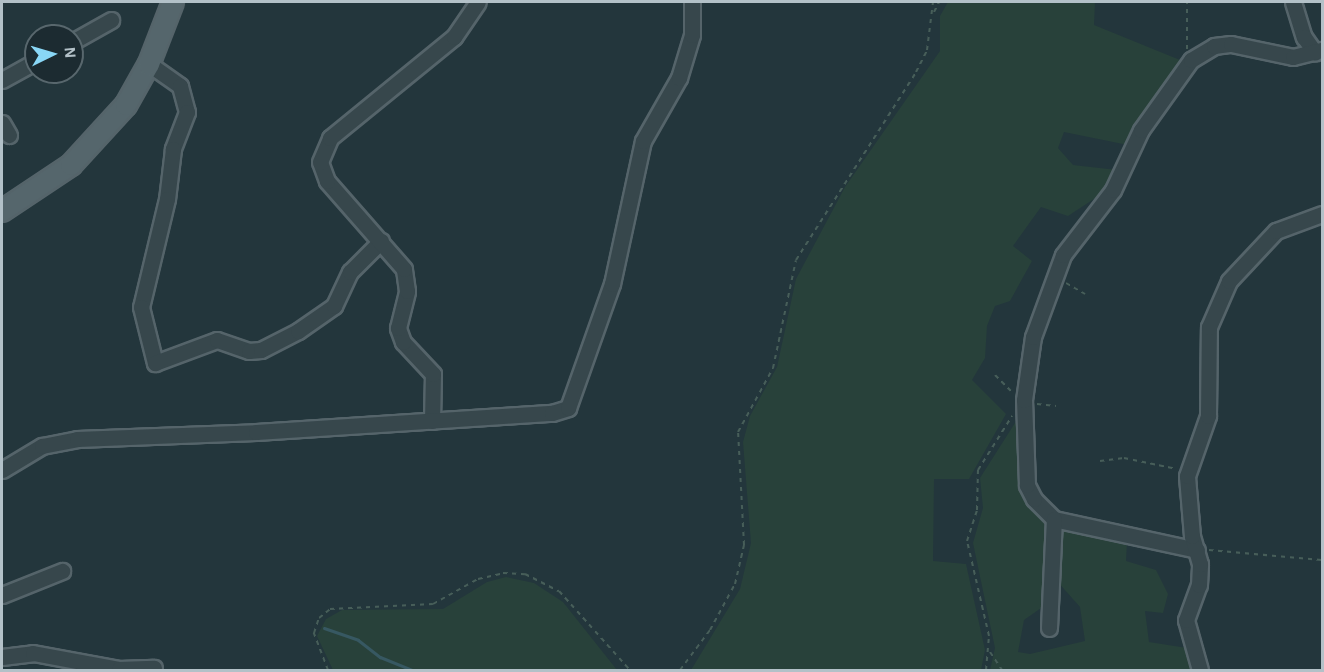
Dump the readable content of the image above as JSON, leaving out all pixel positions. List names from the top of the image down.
{
  "north": "right"
}
